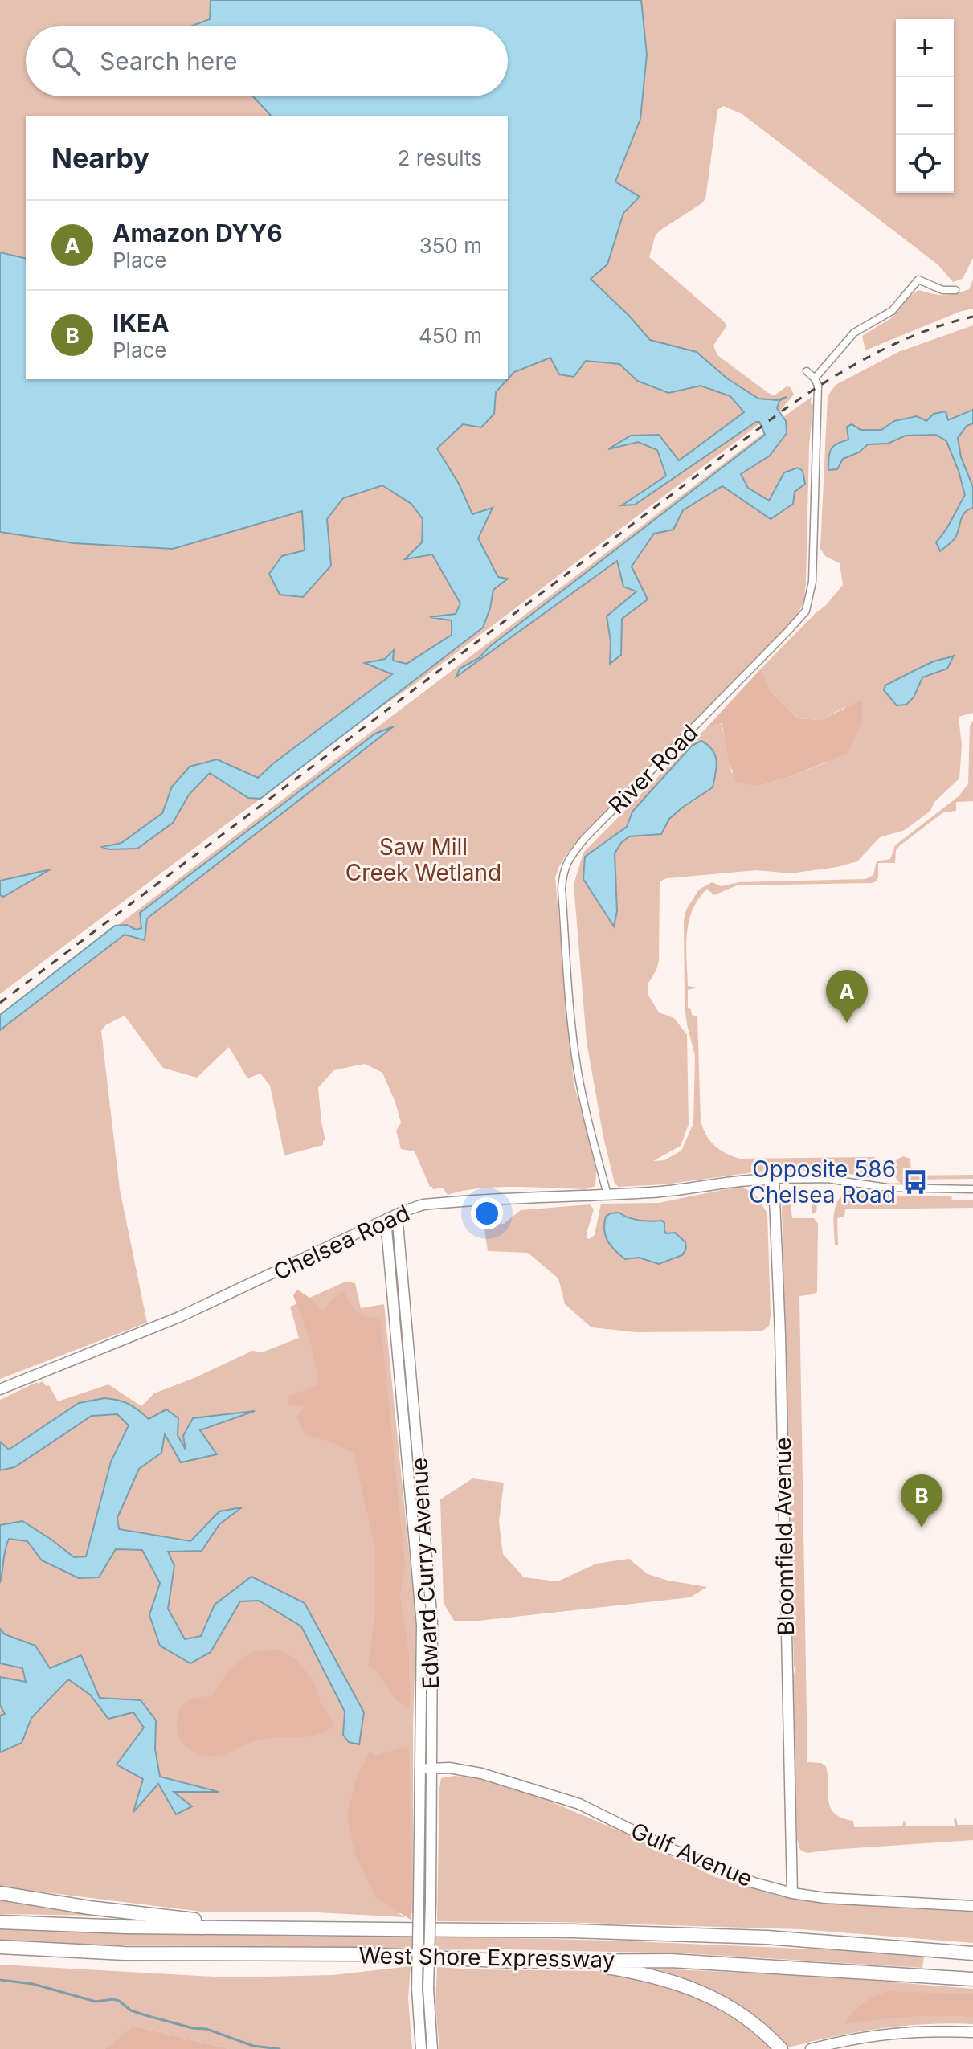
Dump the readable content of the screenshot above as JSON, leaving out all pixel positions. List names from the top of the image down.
{
  "streets": {
    "highway": ["West Shore Expressway"],
    "street": [
      "River Road",
      "Chelsea Road",
      "Bloomfield Avenue",
      "Edward Curry Avenue",
      "Gulf Avenue"
    ]
  },
  "crossings": [
    ["River Road", "Chelsea Road"],
    ["Chelsea Road", "Bloomfield Avenue"],
    ["Chelsea Road", "Edward Curry Avenue"],
    ["Bloomfield Avenue", "Gulf Avenue"],
    ["Edward Curry Avenue", "Gulf Avenue"]
  ],
  "parks": ["Saw Mill Creek Wetland"],
  "places": {
    "bus stop": ["Opposite 586 Chelsea Road"]
  },
  "page": {
    "map_buttons": ["+", "−"],
    "search": "Search here",
    "heading": ["Nearby", "2 results"],
    "list": [
      {
        "mark": "A",
        "name": "Amazon DYY6",
        "note": "Place",
        "value": "350 m"
      },
      {
        "mark": "B",
        "name": "IKEA",
        "note": "Place",
        "value": "450 m"
      }
    ],
    "pins": ["A", "B"]
  }
}
